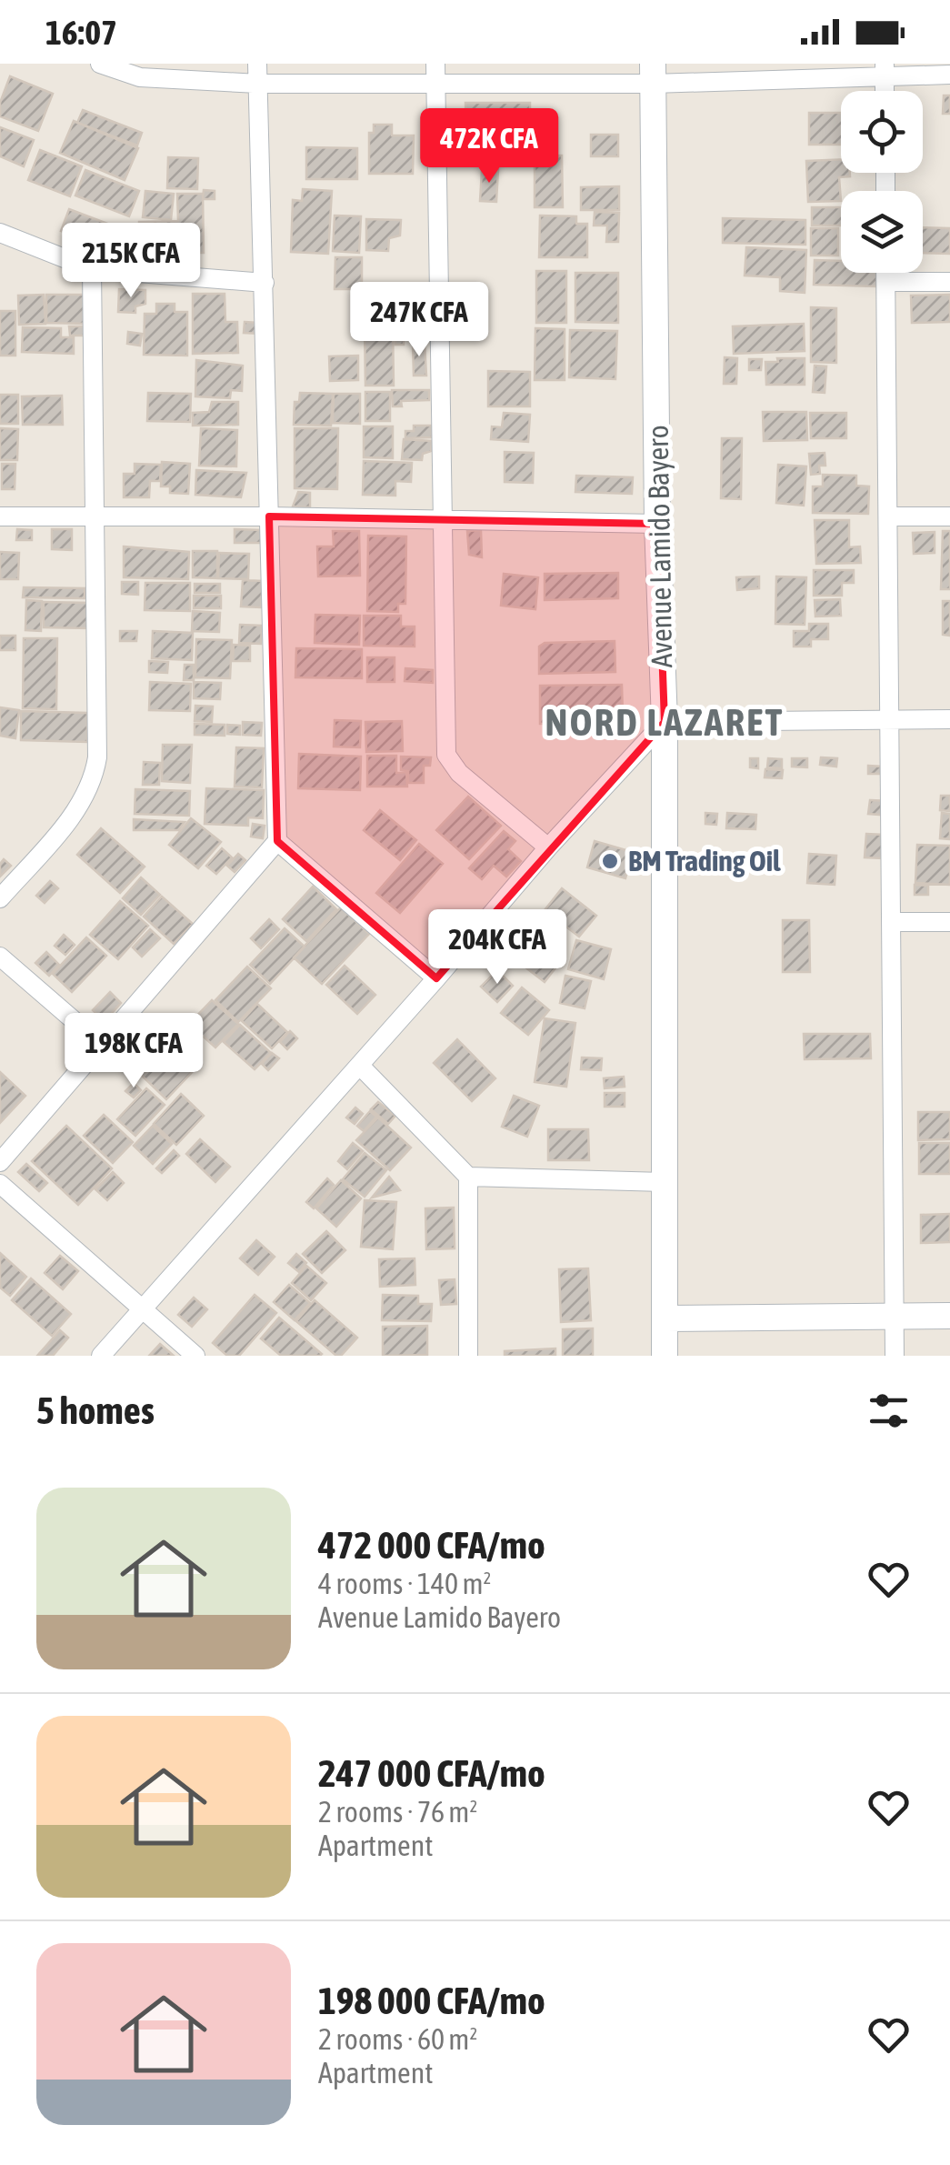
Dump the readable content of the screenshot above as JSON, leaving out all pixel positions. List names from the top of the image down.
{
  "streets": {
    "street": ["Avenue Lamido Bayero"]
  },
  "districts": ["NORD LAZARET"],
  "places": ["BM Trading Oil"],
  "page": {
    "status": "16:07",
    "price": [
      "472K CFA",
      "215K CFA",
      "247K CFA",
      "204K CFA",
      "198K CFA"
    ],
    "heading": "5 homes",
    "list": [
      {
        "name": "472 000 CFA/mo",
        "note": "4 rooms · 140 m² · Avenue Lamido Bayero"
      },
      {
        "name": "247 000 CFA/mo",
        "note": "2 rooms · 76 m² · Apartment"
      },
      {
        "name": "198 000 CFA/mo",
        "note": "2 rooms · 60 m² · Apartment"
      }
    ]
  }
}
